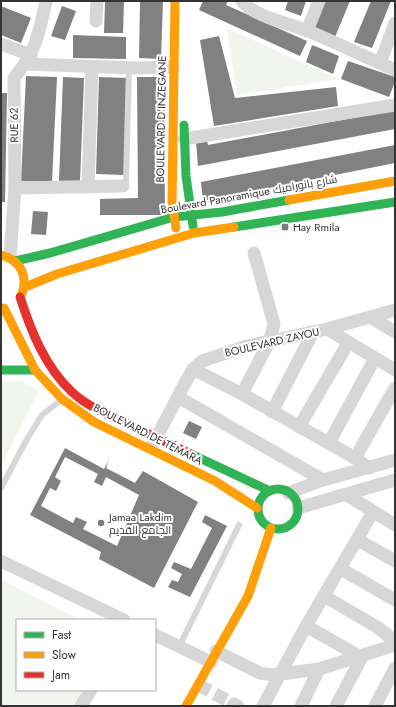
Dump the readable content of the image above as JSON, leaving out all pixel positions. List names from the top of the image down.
{
  "streets": {
    "street": [
      "BOULEVARD D'INZEGANE",
      "RUE 62",
      "Boulevard Panoramique شارع بانوراميك",
      "BOULEVARD ZAYOU",
      "BOULEVARD DE TÉMARA"
    ]
  },
  "crossings": [
    ["BOULEVARD D'INZEGANE", "Boulevard Panoramique شارع بانوراميك"],
    ["RUE 62", "Boulevard Panoramique شارع بانوراميك"],
    ["BOULEVARD ZAYOU", "BOULEVARD DE TÉMARA"]
  ],
  "places": {
    "transit": ["Hay Rmila"],
    "other": ["Jamaa Lakdim الجامع القديم"]
  },
  "legend": ["Fast", "Slow", "Jam"]
}
